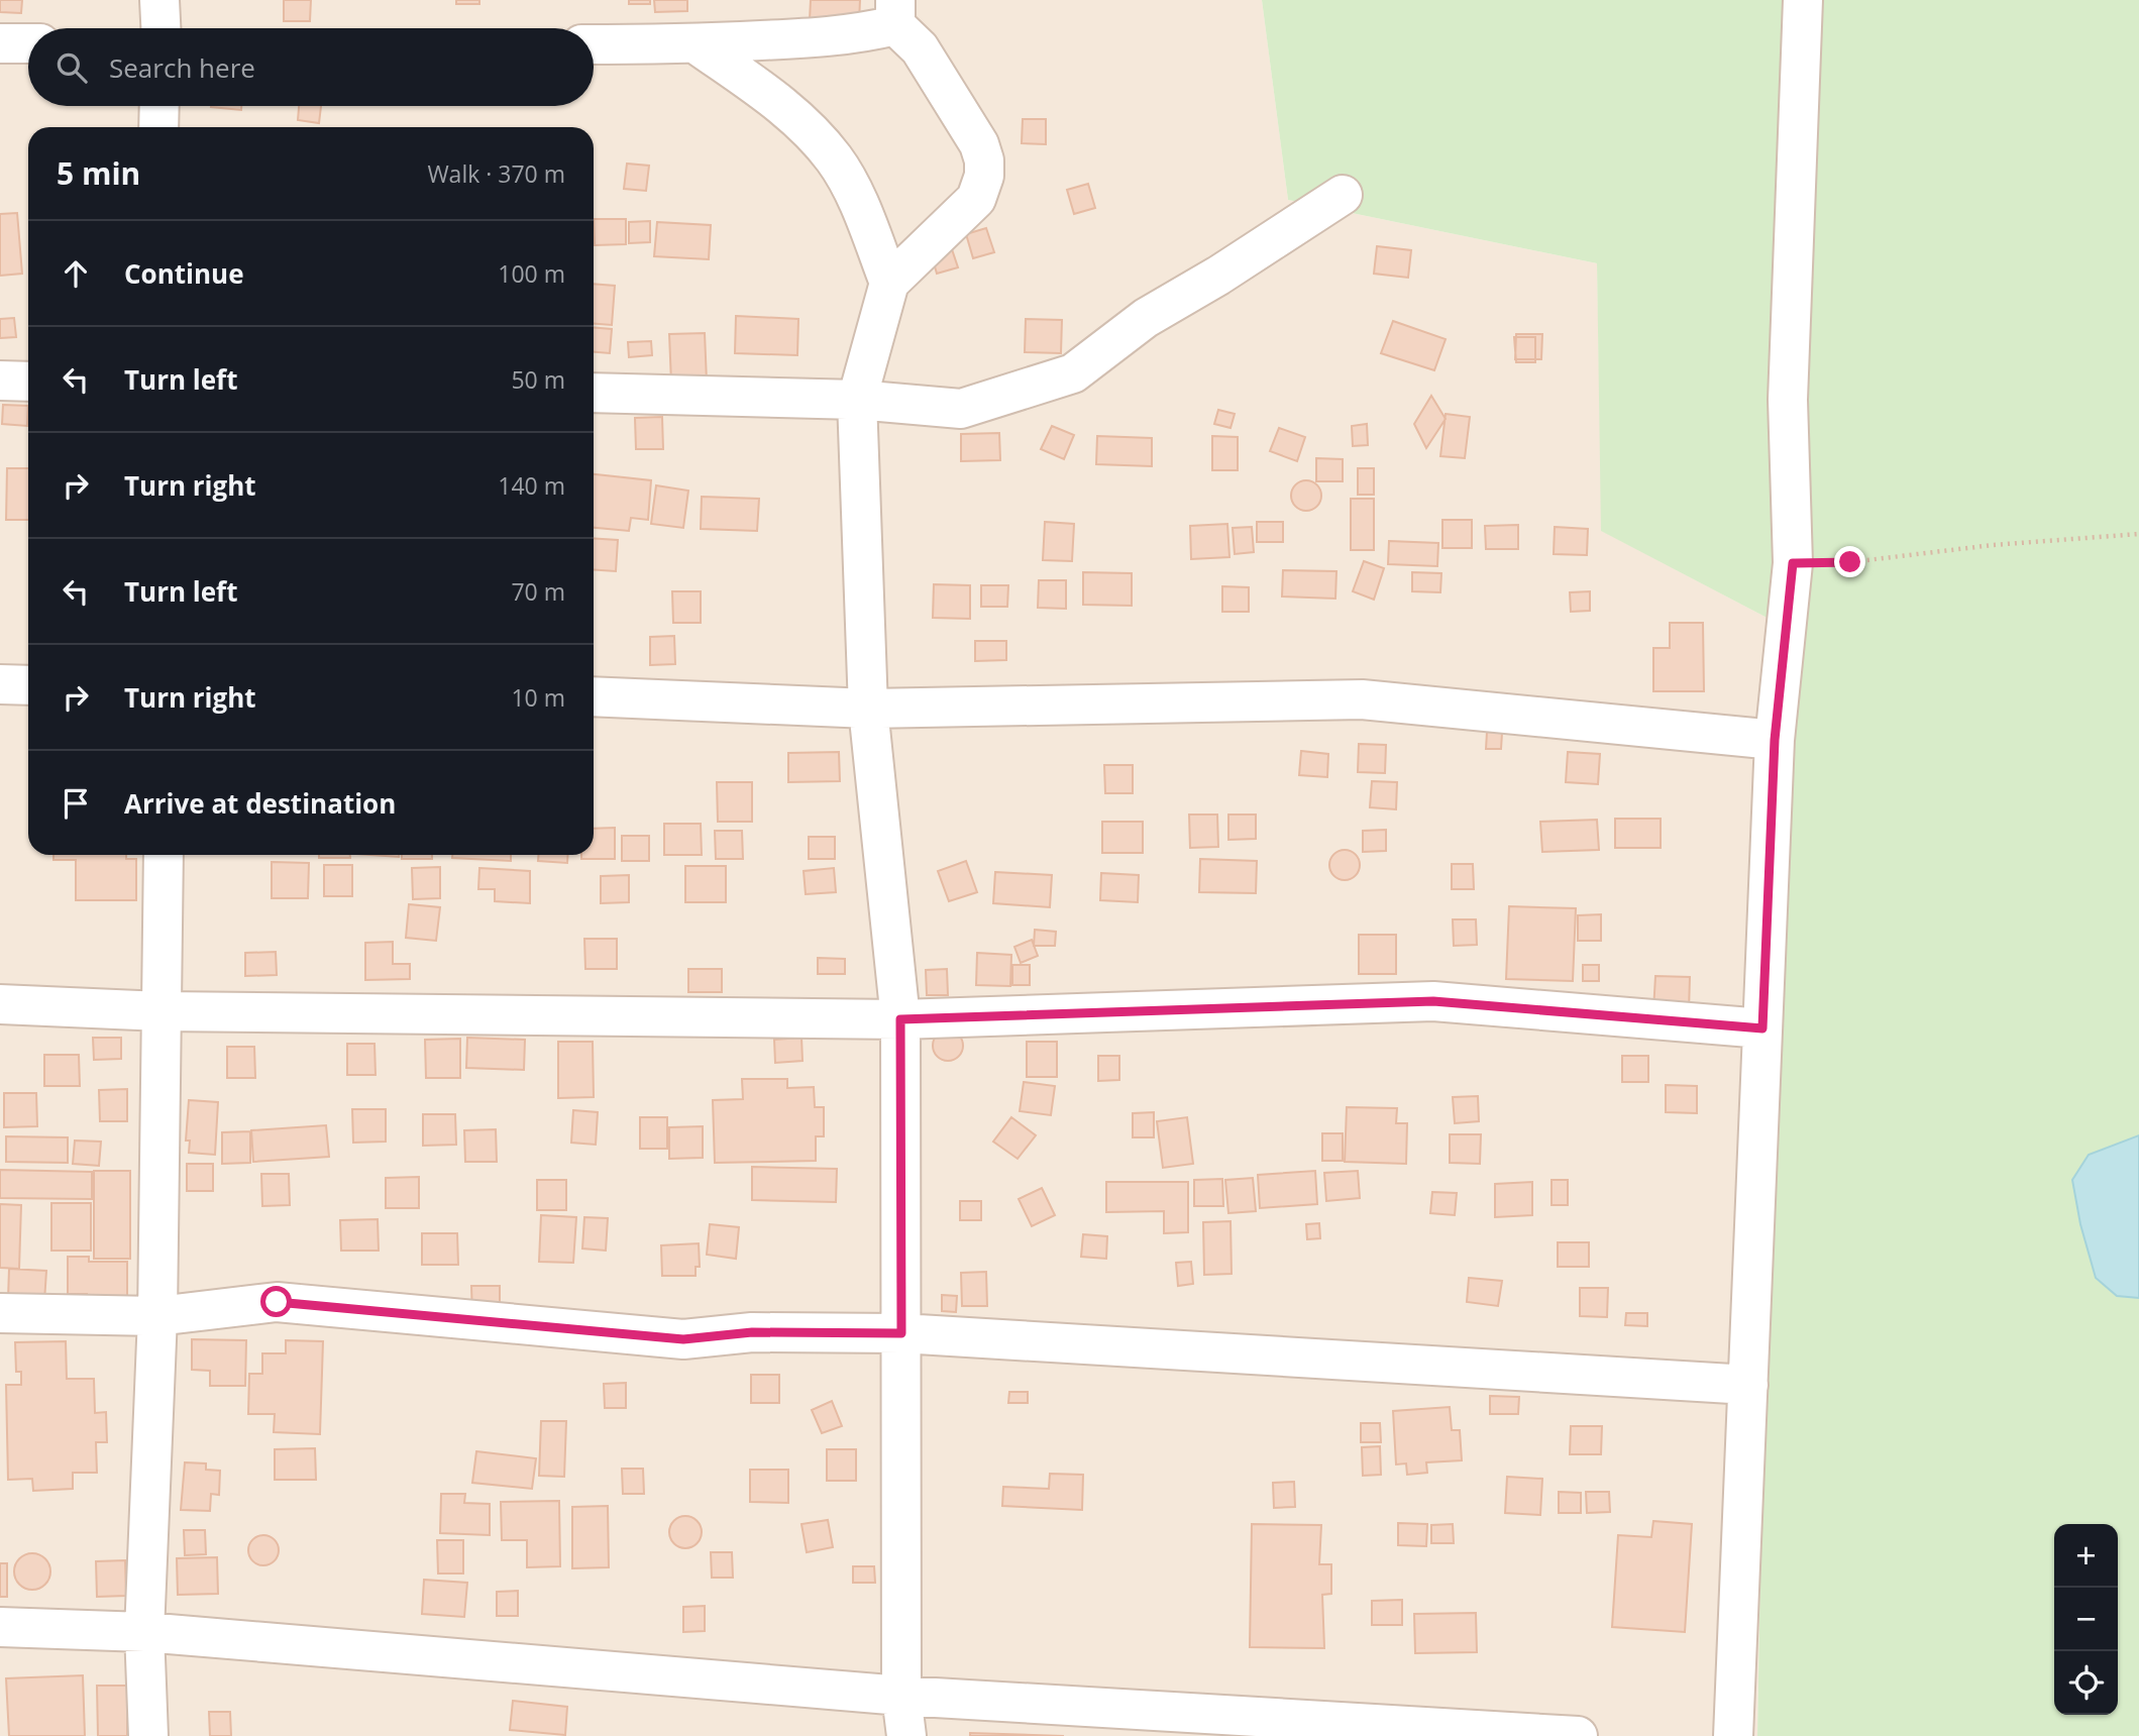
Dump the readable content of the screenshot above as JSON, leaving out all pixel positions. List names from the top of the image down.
{
  "page": {
    "search": "Search here",
    "heading": ["5 min", "Walk · 370 m"],
    "list": [
      ["Continue", "100 m"],
      ["Turn left", "50 m"],
      ["Turn right", "140 m"],
      ["Turn left", "70 m"],
      ["Turn right", "10 m"],
      "Arrive at destination"
    ],
    "map_buttons": ["+", "−"]
  }
}
